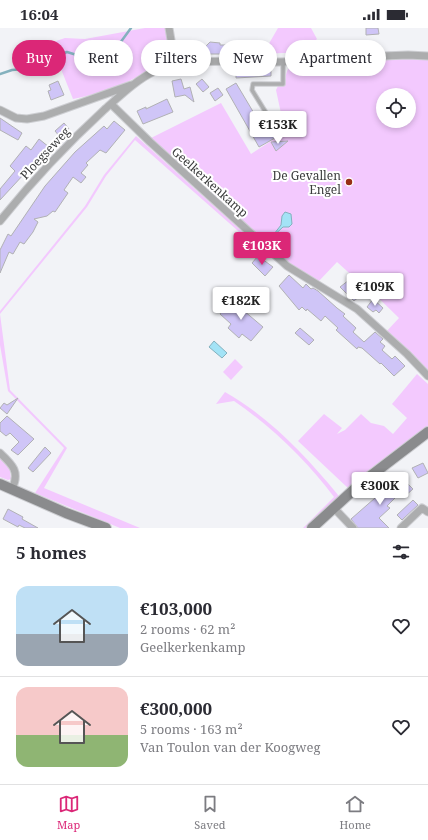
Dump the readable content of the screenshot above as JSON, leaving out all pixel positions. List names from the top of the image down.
{
  "streets": {
    "street": ["Ploegseweg", "Geelkerkenkamp"]
  },
  "crossings": [
    ["Ploegseweg", "Geelkerkenkamp"]
  ],
  "places": ["De Gevallen Engel"],
  "page": {
    "status": "16:04",
    "chip": [
      "Buy",
      "Rent",
      "Filters",
      "New",
      "Apartment"
    ],
    "price": [
      "€153K",
      "€103K",
      "€109K",
      "€182K",
      "€300K"
    ],
    "heading": "5 homes",
    "list": [
      {
        "name": "€103,000",
        "note": "2 rooms · 62 m² · Geelkerkenkamp"
      },
      {
        "name": "€300,000",
        "note": "5 rooms · 163 m² · Van Toulon van der Koogweg"
      }
    ],
    "tabs": ["Map", "Saved", "Home"]
  }
}
